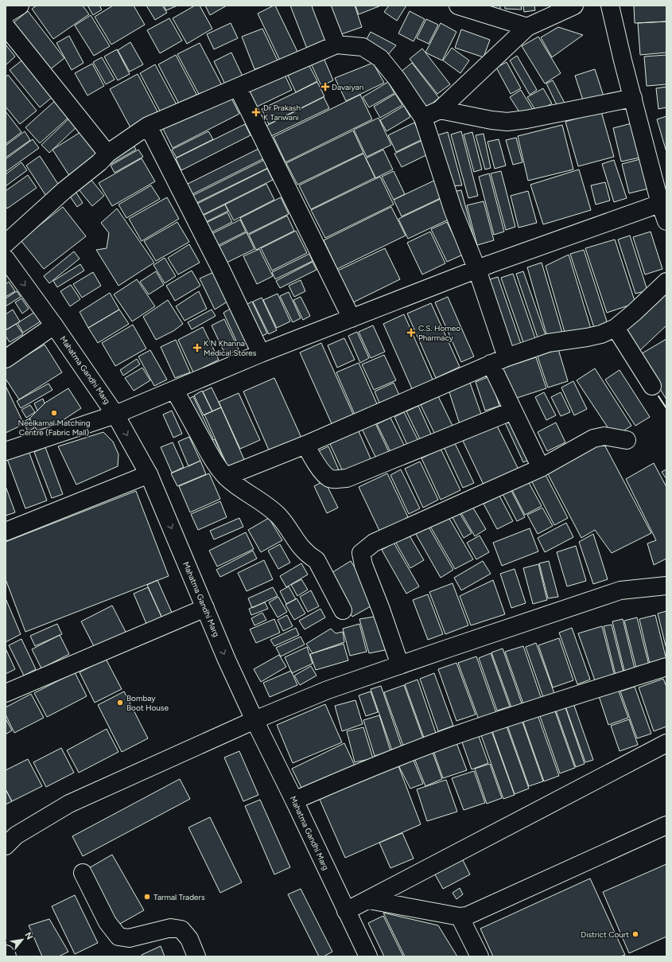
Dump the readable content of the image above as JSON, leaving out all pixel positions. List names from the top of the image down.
{
  "streets": {
    "street": ["Mahatma Gandhi Marg"]
  },
  "places": {
    "health": [
      "Davaiyan",
      "Dr Prakash K Tanwani",
      "C.S. Homeo Pharmacy",
      "K N Khanna Medical Stores"
    ],
    "other": [
      "Neelkamal Matching Centre (Fabric Mall)",
      "Bombay Boot House",
      "Tarmal Traders",
      "District Court"
    ]
  },
  "north": "top right"
}
